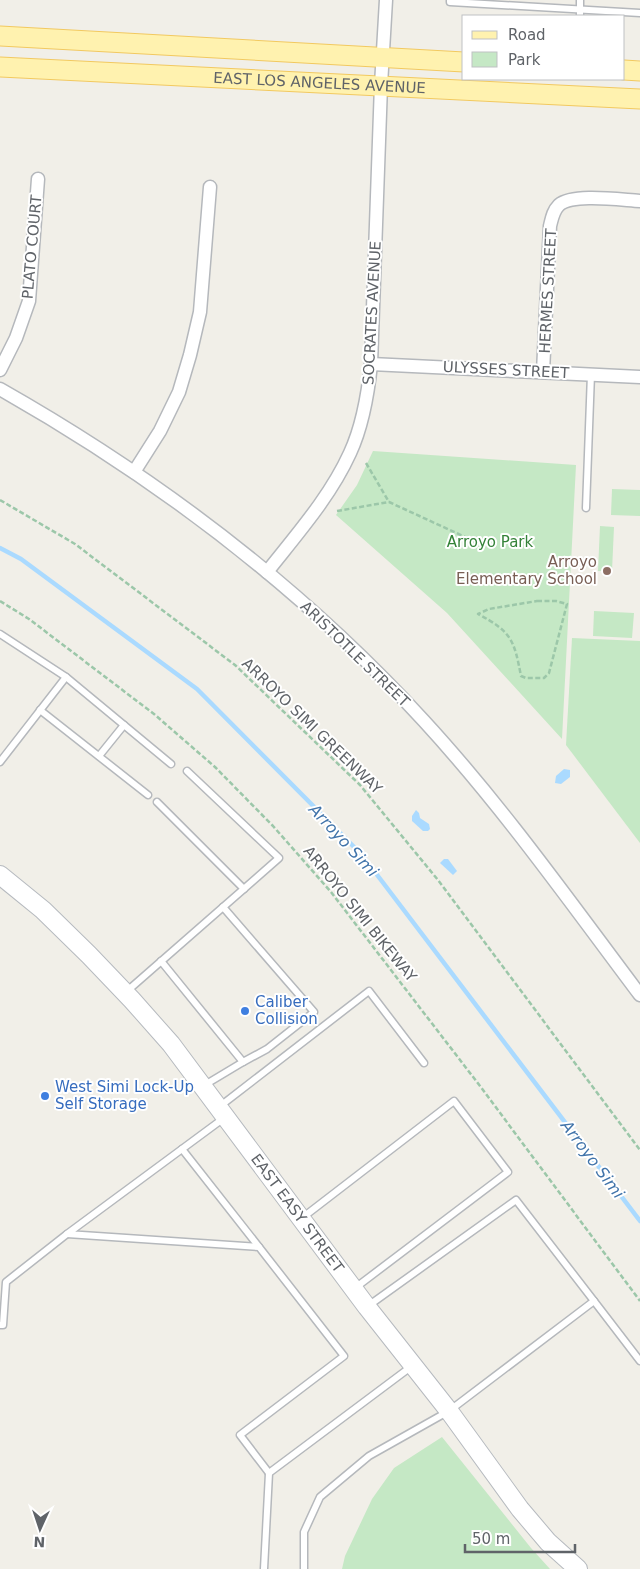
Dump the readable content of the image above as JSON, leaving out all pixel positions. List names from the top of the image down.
{
  "streets": {
    "main road": ["EAST LOS ANGELES AVENUE"],
    "street": [
      "PLATO COURT",
      "HERMES STREET",
      "SOCRATES AVENUE",
      "ULYSSES STREET",
      "ARISTOTLE STREET",
      "EAST EASY STREET"
    ],
    "path": ["ARROYO SIMI GREENWAY", "ARROYO SIMI BIKEWAY"]
  },
  "crossings": [
    ["EAST LOS ANGELES AVENUE", "SOCRATES AVENUE"],
    ["HERMES STREET", "ULYSSES STREET"],
    ["SOCRATES AVENUE", "ULYSSES STREET"],
    ["SOCRATES AVENUE", "ARISTOTLE STREET"]
  ],
  "water": ["Arroyo Simi"],
  "parks": ["Arroyo Park"],
  "places": ["Arroyo Elementary School", "Caliber Collision", "West Simi Lock-Up Self Storage"],
  "legend": ["Road", "Park"],
  "scale_bar": "50 m",
  "north": "bottom"
}
